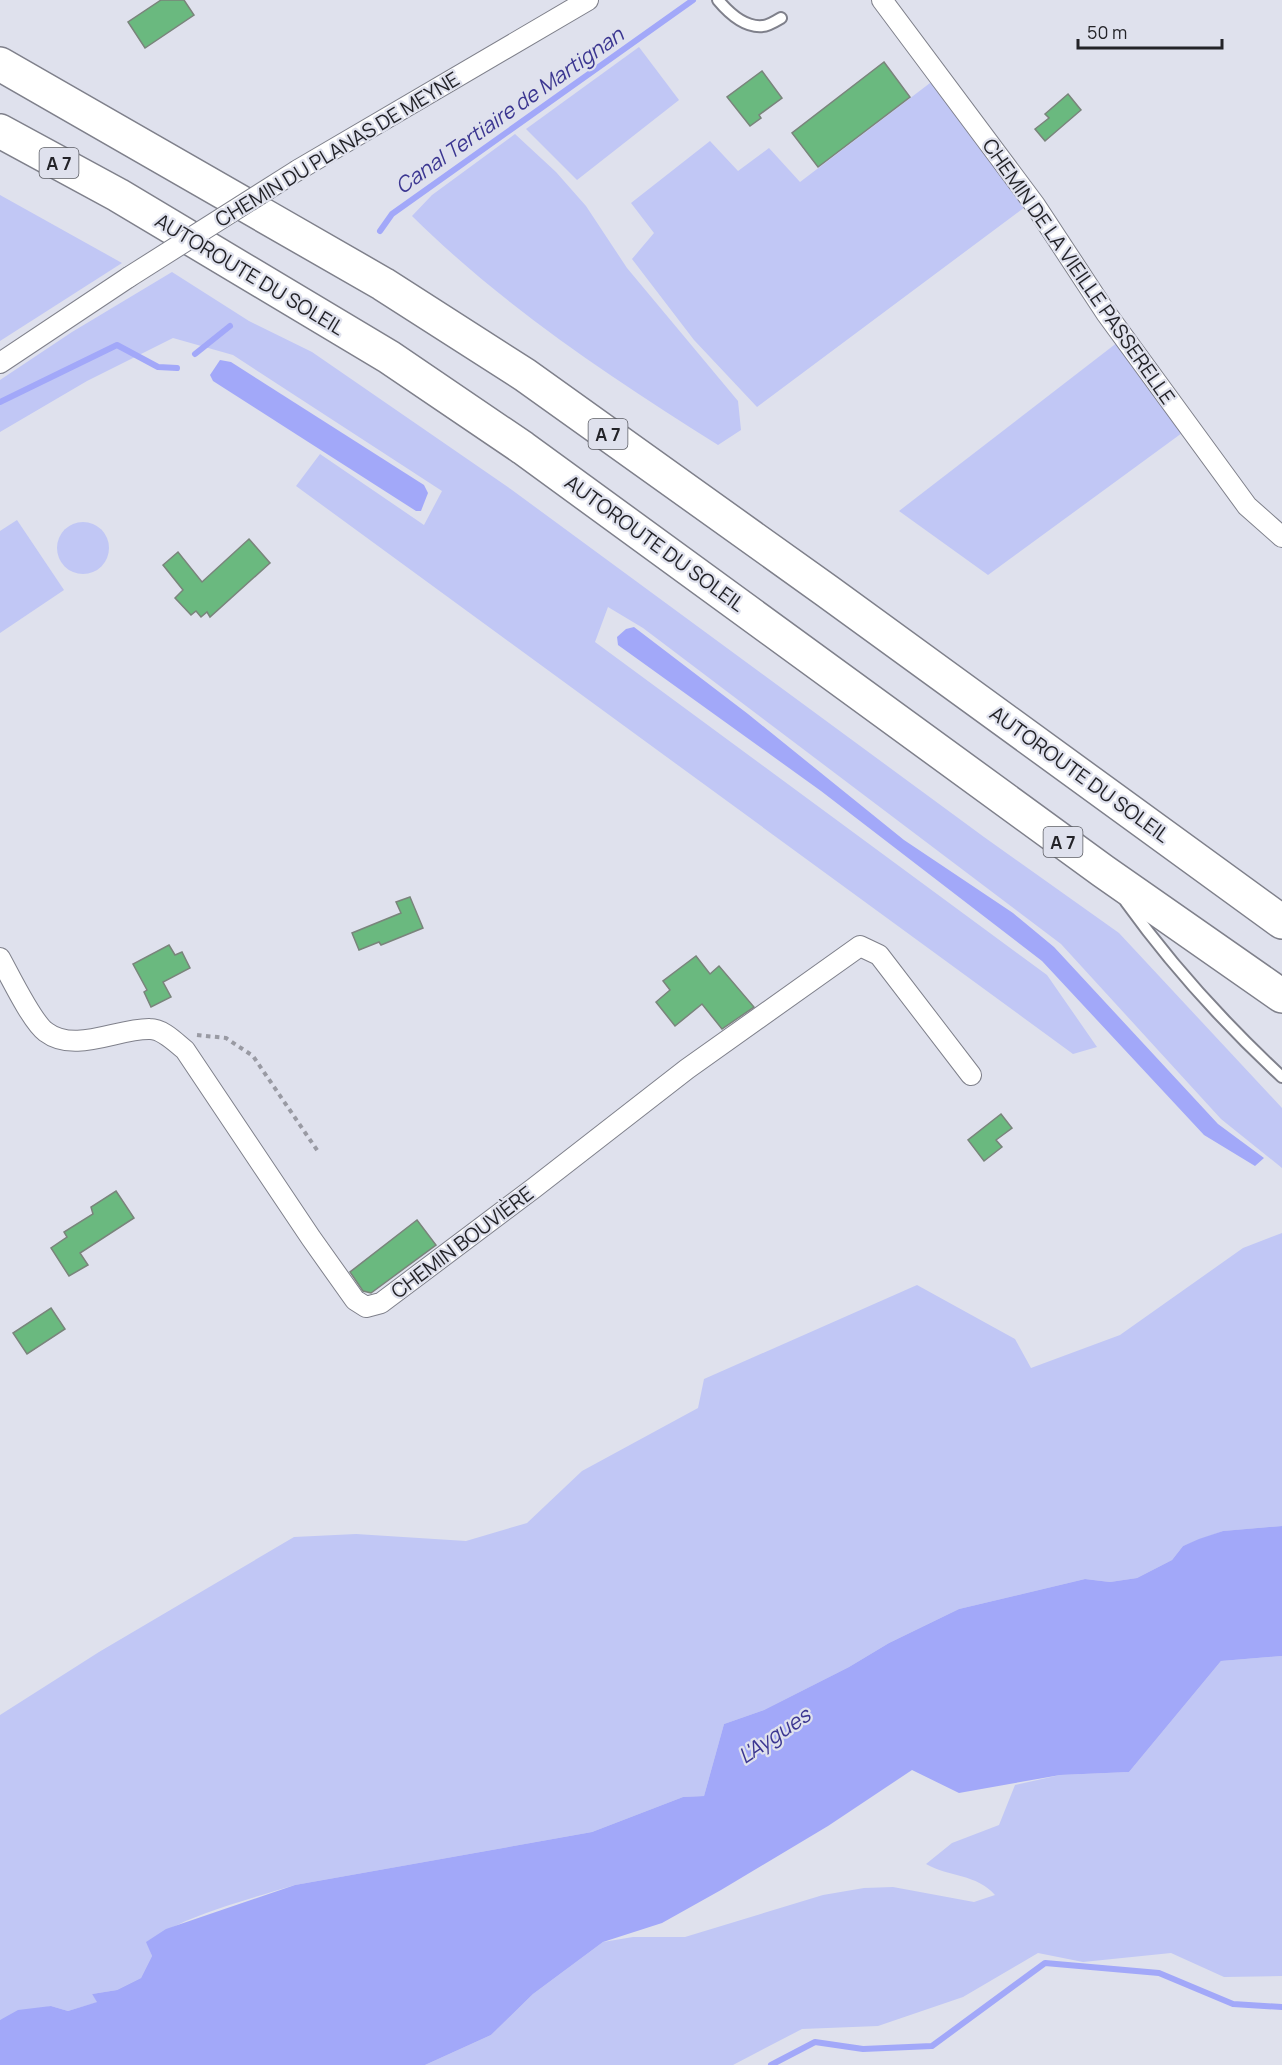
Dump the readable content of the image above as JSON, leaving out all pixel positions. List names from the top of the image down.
{
  "streets": {
    "highway": ["A 7", "AUTOROUTE DU SOLEIL"],
    "street": ["CHEMIN DU PLANAS DE MEYNE", "CHEMIN DE LA VIEILLE PASSERELLE", "CHEMIN BOUVIÈRE"]
  },
  "water": ["Canal Tertiaire de Martignan", "L'Aygues"],
  "scale_bar": "50 m"
}
